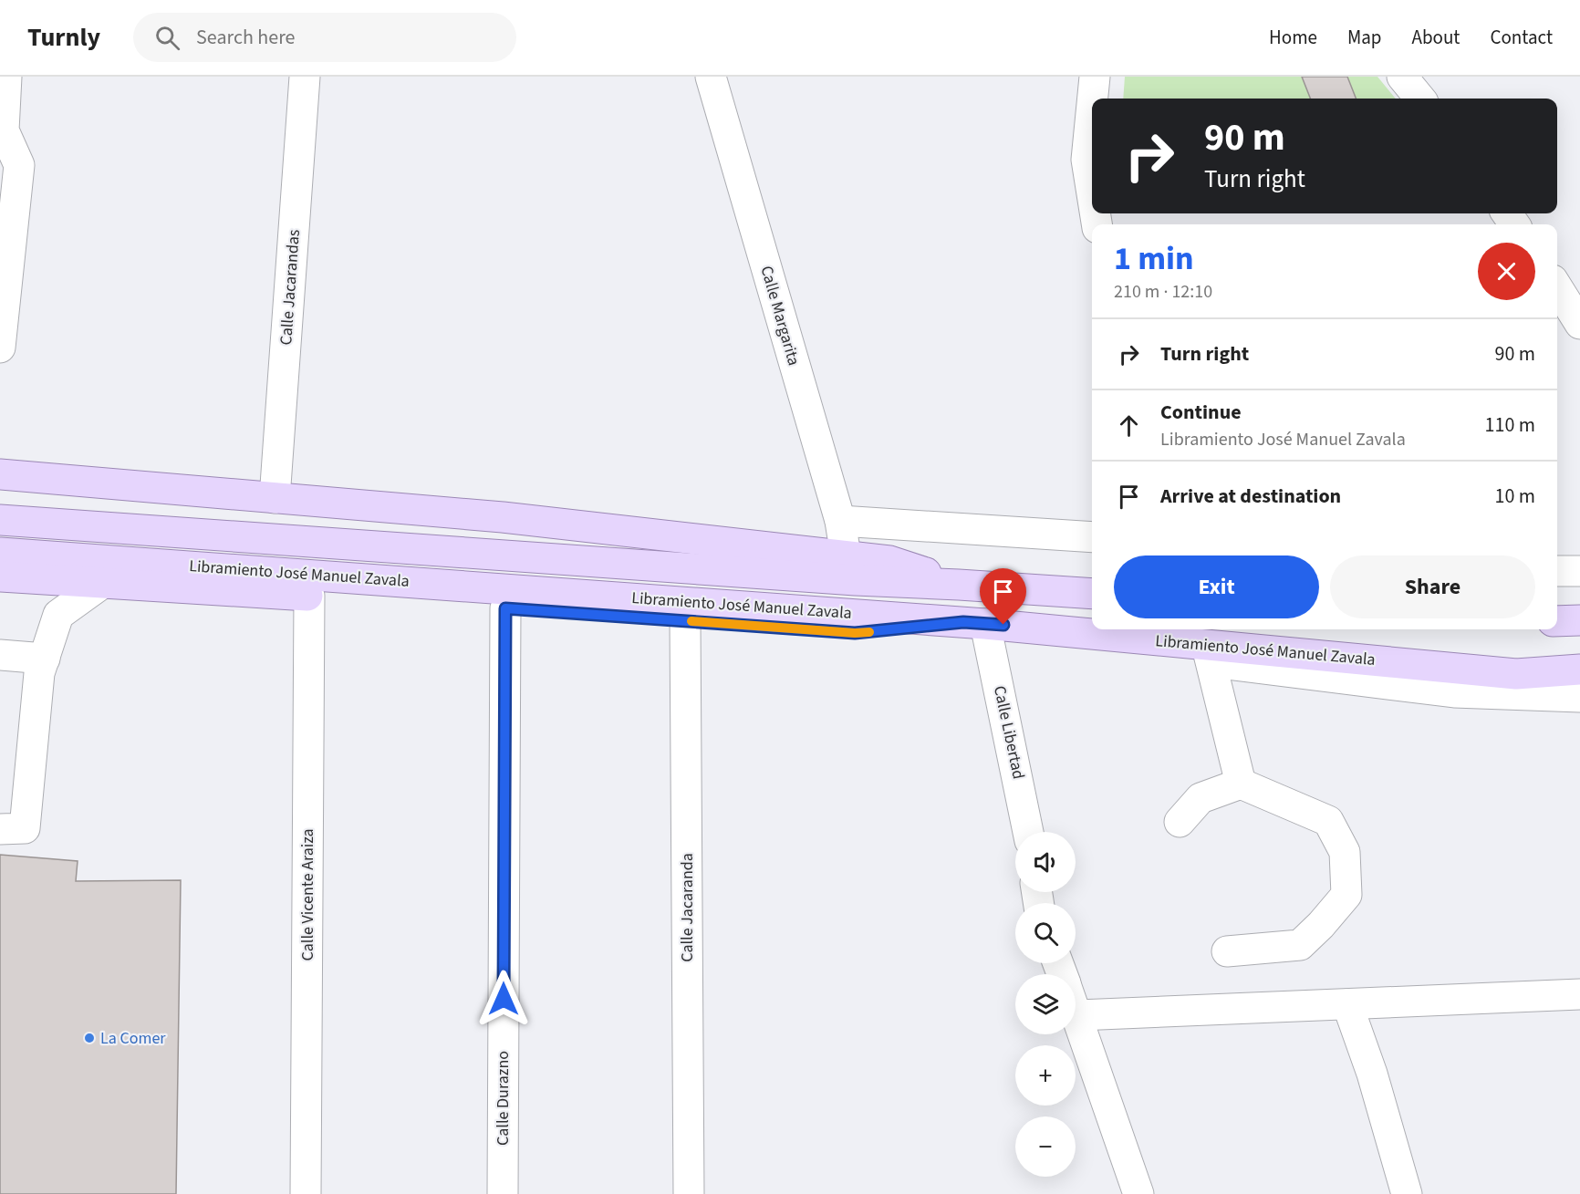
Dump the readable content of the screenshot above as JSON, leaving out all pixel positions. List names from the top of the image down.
{
  "streets": {
    "main road": ["Libramiento José Manuel Zavala"],
    "street": [
      "Calle Jacarandas",
      "Calle Margarita",
      "Calle Libertad",
      "Calle Vicente Araiza",
      "Calle Jacaranda",
      "Calle Durazno"
    ]
  },
  "crossings": [
    ["Libramiento José Manuel Zavala", "Calle Libertad"]
  ],
  "places": ["La Comer"],
  "page": {
    "header": "Turnly",
    "search": "Search here",
    "nav": [
      "Home",
      "Map",
      "About",
      "Contact"
    ],
    "turn": ["90 m", "Turn right"],
    "heading": ["1 min", "210 m · 12:10"],
    "list": [
      {
        "name": "Turn right",
        "value": "90 m"
      },
      {
        "name": "Continue",
        "note": "Libramiento José Manuel Zavala",
        "value": "110 m"
      },
      {
        "name": "Arrive at destination",
        "value": "10 m"
      }
    ],
    "buttons": ["Exit", "Share"],
    "map_buttons": ["+", "−"]
  }
}
